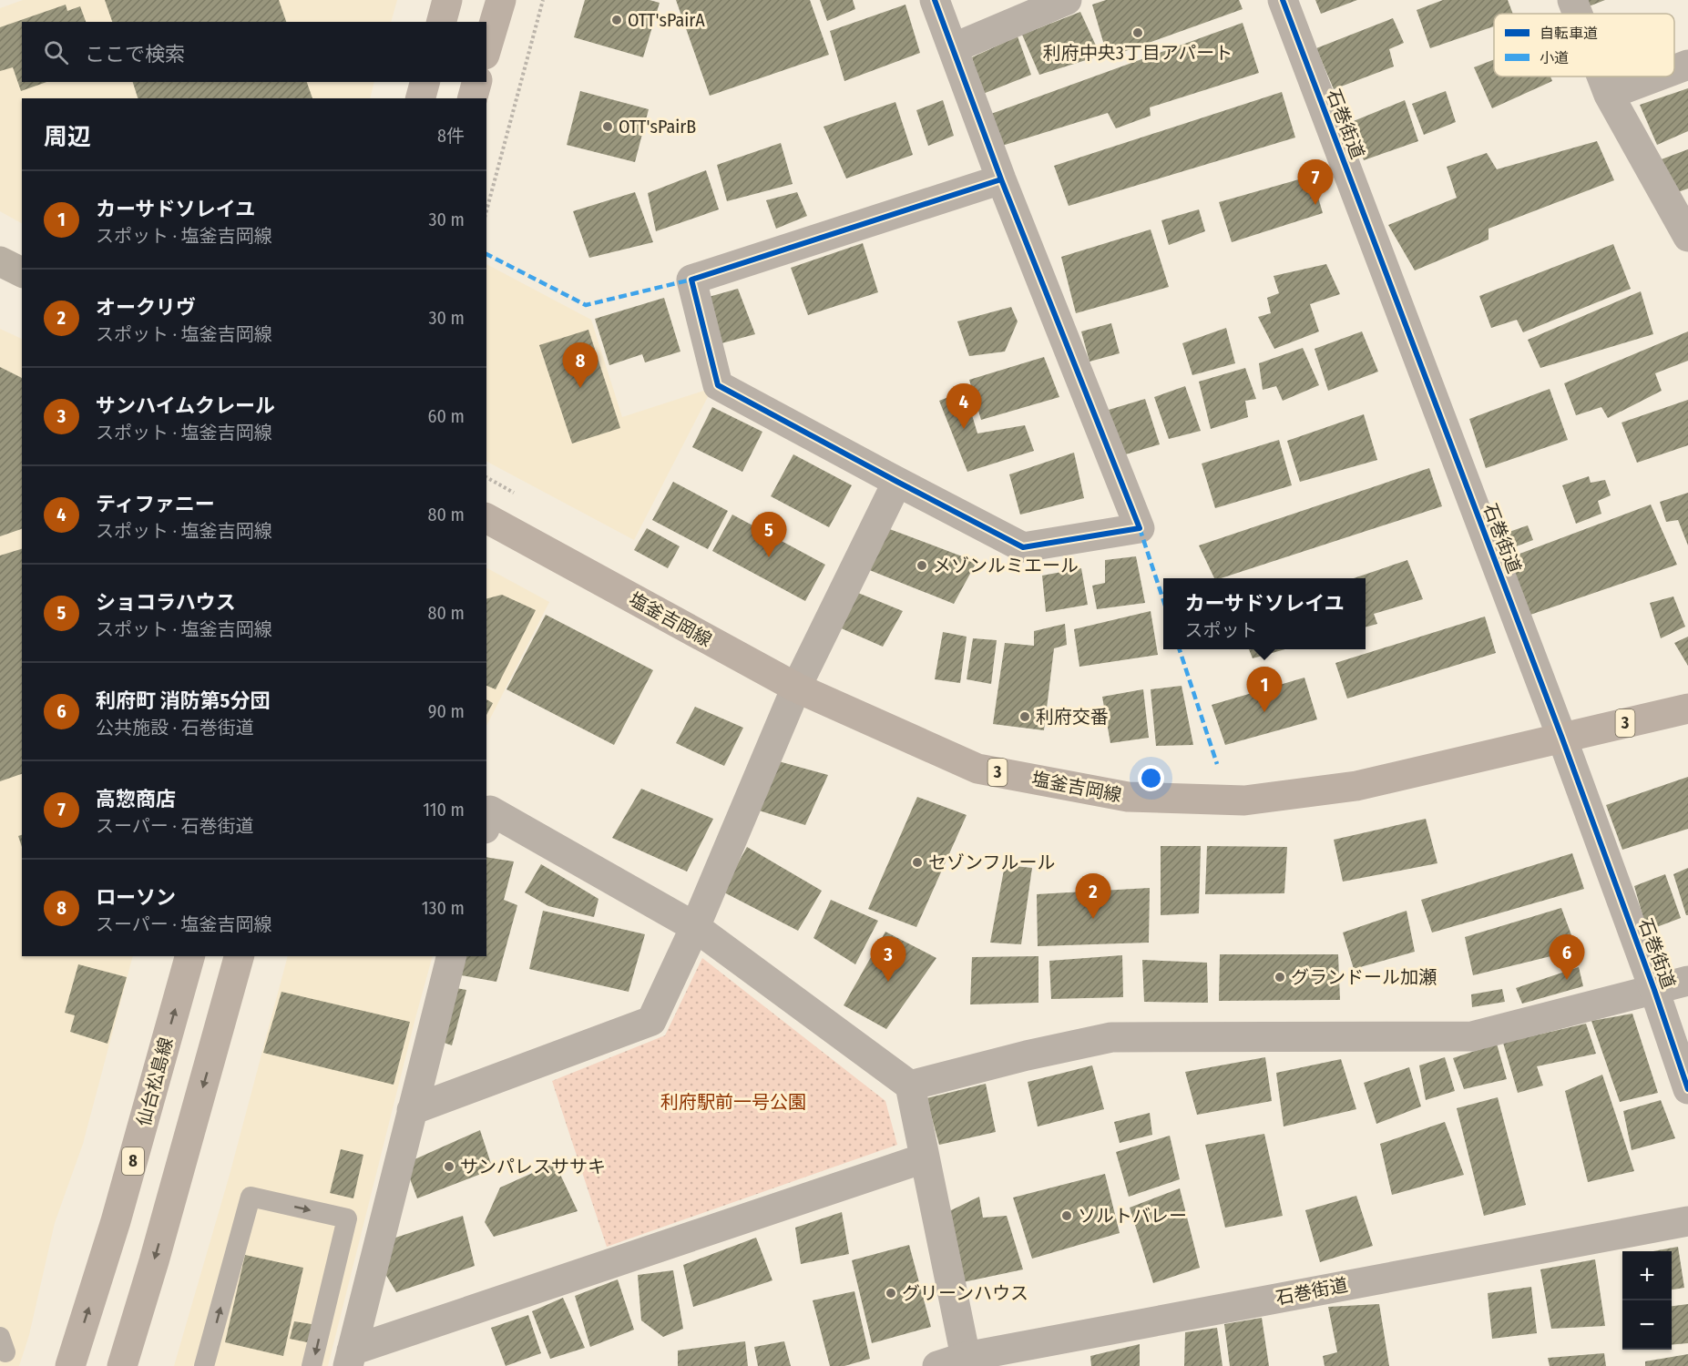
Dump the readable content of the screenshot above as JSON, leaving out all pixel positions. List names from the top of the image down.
{
  "streets": {
    "main road": [
      "塩釜吉岡線",
      "3",
      "仙台松島線",
      "8"
    ],
    "street": ["石巻街道"]
  },
  "crossings": [
    ["石巻街道", "塩釜吉岡線"]
  ],
  "parks": ["利府駅前一号公園"],
  "places": [
    "OTT'sPairA",
    "利府中央3丁目アパート",
    "OTT'sPairB",
    "メゾンルミエール",
    "利府交番",
    "セゾンフルール",
    "グランドール加瀬",
    "サンパレスササキ",
    "ソルトバレー",
    "グリーンハウス"
  ],
  "legend": ["自転車道", "小道"],
  "page": {
    "search": "ここで検索",
    "heading": ["周辺", "8件"],
    "pins": [
      "7",
      "8",
      "4",
      "5",
      "1",
      "2",
      "6",
      "3"
    ],
    "list": [
      {
        "mark": "1",
        "name": "カーサドソレイユ",
        "note": "スポット · 塩釜吉岡線",
        "value": "30 m"
      },
      {
        "mark": "2",
        "name": "オークリヴ",
        "note": "スポット · 塩釜吉岡線",
        "value": "30 m"
      },
      {
        "mark": "3",
        "name": "サンハイムクレール",
        "note": "スポット · 塩釜吉岡線",
        "value": "60 m"
      },
      {
        "mark": "4",
        "name": "ティファニー",
        "note": "スポット · 塩釜吉岡線",
        "value": "80 m"
      },
      {
        "mark": "5",
        "name": "ショコラハウス",
        "note": "スポット · 塩釜吉岡線",
        "value": "80 m"
      },
      {
        "mark": "6",
        "name": "利府町 消防第5分団",
        "note": "公共施設 · 石巻街道",
        "value": "90 m"
      },
      {
        "mark": "7",
        "name": "高惣商店",
        "note": "スーパー · 石巻街道",
        "value": "110 m"
      },
      {
        "mark": "8",
        "name": "ローソン",
        "note": "スーパー · 塩釜吉岡線",
        "value": "130 m"
      }
    ],
    "popup": ["カーサドソレイユ", "スポット"],
    "map_buttons": ["+", "−"]
  }
}
